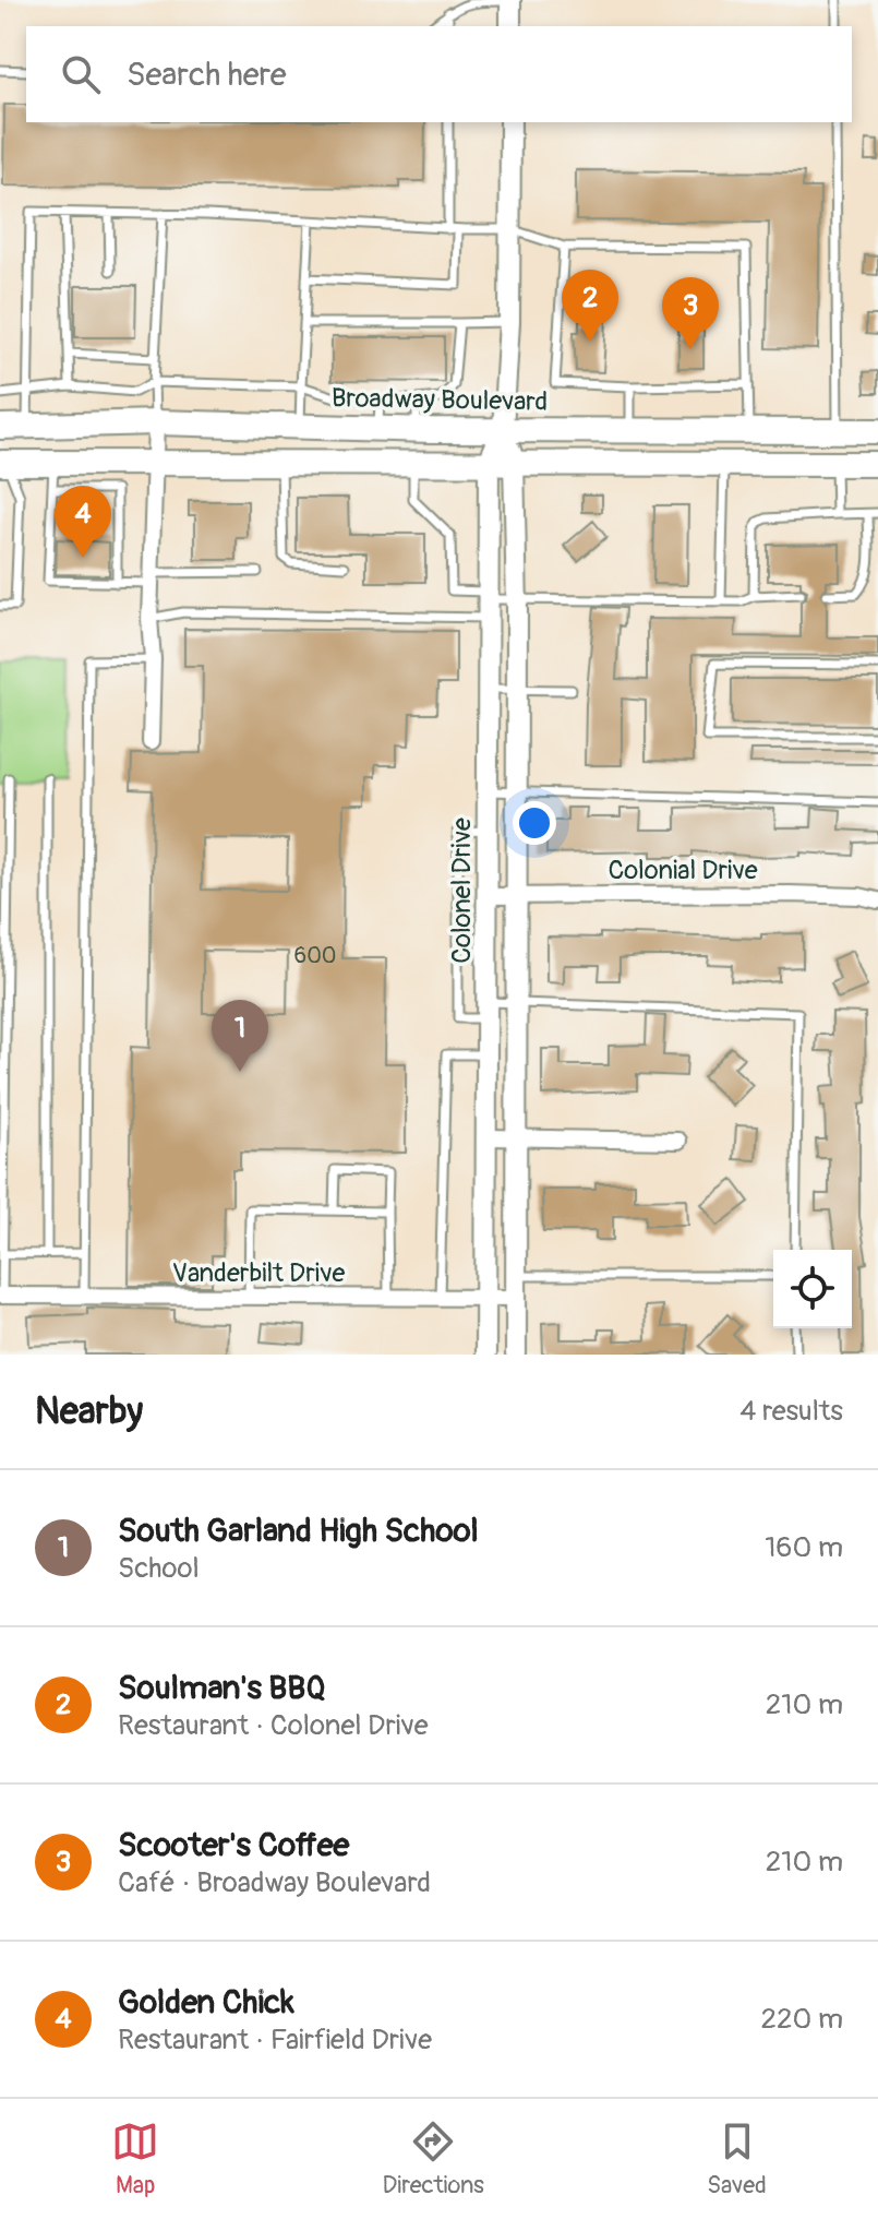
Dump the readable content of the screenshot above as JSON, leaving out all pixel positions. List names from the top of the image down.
{
  "streets": {
    "main road": ["Broadway Boulevard"],
    "street": ["Colonial Drive", "Colonel Drive", "Vanderbilt Drive"]
  },
  "crossings": [
    ["Broadway Boulevard", "Colonel Drive"],
    ["Colonial Drive", "Colonel Drive"],
    ["Colonel Drive", "Vanderbilt Drive"]
  ],
  "house_numbers": ["600"],
  "page": {
    "search": "Search here",
    "pins": [
      "2",
      "3",
      "4",
      "1"
    ],
    "heading": ["Nearby", "4 results"],
    "list": [
      {
        "mark": "1",
        "name": "South Garland High School",
        "note": "School",
        "value": "160 m"
      },
      {
        "mark": "2",
        "name": "Soulman's BBQ",
        "note": "Restaurant · Colonel Drive",
        "value": "210 m"
      },
      {
        "mark": "3",
        "name": "Scooter's Coffee",
        "note": "Café · Broadway Boulevard",
        "value": "210 m"
      },
      {
        "mark": "4",
        "name": "Golden Chick",
        "note": "Restaurant · Fairfield Drive",
        "value": "220 m"
      }
    ],
    "nav": ["Map", "Directions", "Saved"]
  }
}
